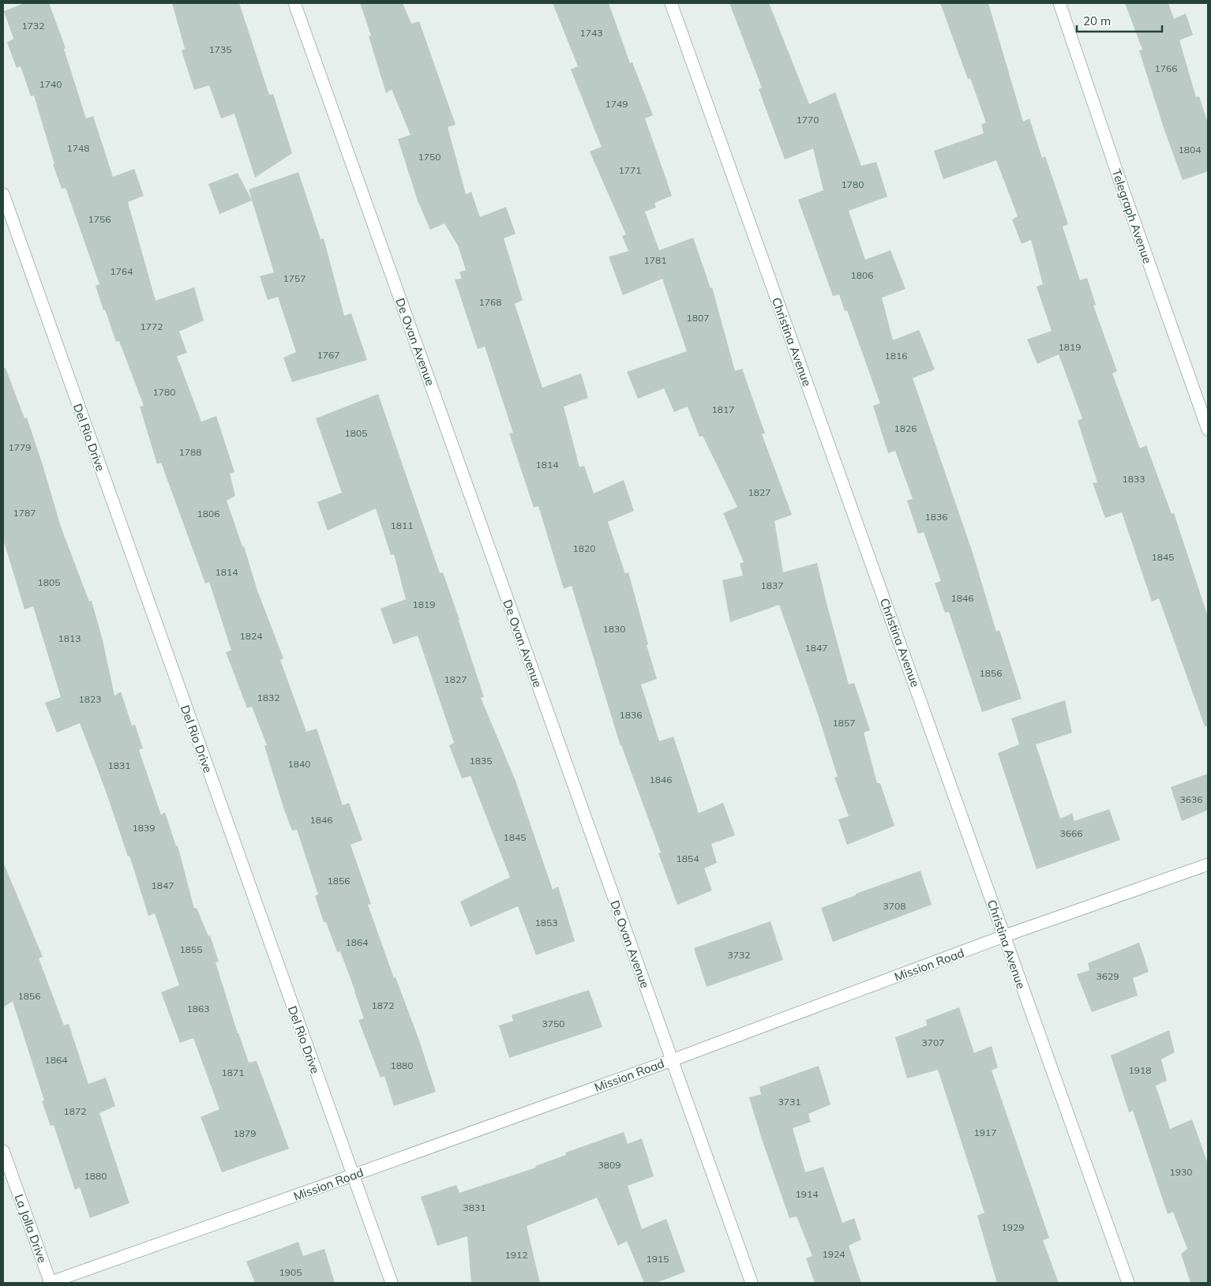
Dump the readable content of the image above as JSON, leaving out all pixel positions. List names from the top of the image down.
{
  "streets": {
    "street": [
      "Telegraph Avenue",
      "De Ovan Avenue",
      "Christina Avenue",
      "Del Rio Drive",
      "Mission Road",
      "La Jolla Drive"
    ]
  },
  "crossings": [
    ["De Ovan Avenue", "Mission Road"],
    ["Christina Avenue", "Mission Road"],
    ["Del Rio Drive", "Mission Road"],
    ["Mission Road", "La Jolla Drive"]
  ],
  "house_numbers": [
    "1732",
    "1743",
    "1735",
    "1766",
    "1740",
    "1749",
    "1770",
    "1748",
    "1804",
    "1750",
    "1771",
    "1780",
    "1756",
    "1781",
    "1764",
    "1806",
    "1757",
    "1768",
    "1807",
    "1772",
    "1819",
    "1767",
    "1816",
    "1780",
    "1817",
    "1826",
    "1805",
    "1779",
    "1788",
    "1814",
    "1833",
    "1827",
    "1787",
    "1806",
    "1836",
    "1811",
    "1820",
    "1845",
    "1814",
    "1805",
    "1837",
    "1846",
    "1819",
    "1830",
    "1824",
    "1813",
    "1847",
    "1856",
    "1827",
    "1832",
    "1823",
    "1836",
    "1857",
    "1835",
    "1840",
    "1831",
    "1846",
    "3636",
    "1846",
    "1839",
    "3666",
    "1845",
    "1854",
    "1856",
    "1847",
    "3708",
    "1853",
    "1864",
    "1855",
    "3732",
    "3629",
    "1856",
    "1872",
    "1863",
    "3750",
    "3707",
    "1864",
    "1880",
    "1918",
    "1871",
    "3731",
    "1872",
    "1917",
    "1879",
    "3809",
    "1930",
    "1880",
    "1914",
    "3831",
    "1929",
    "1924",
    "1912",
    "1915",
    "1905"
  ],
  "scale_bar": "20 m"
}
